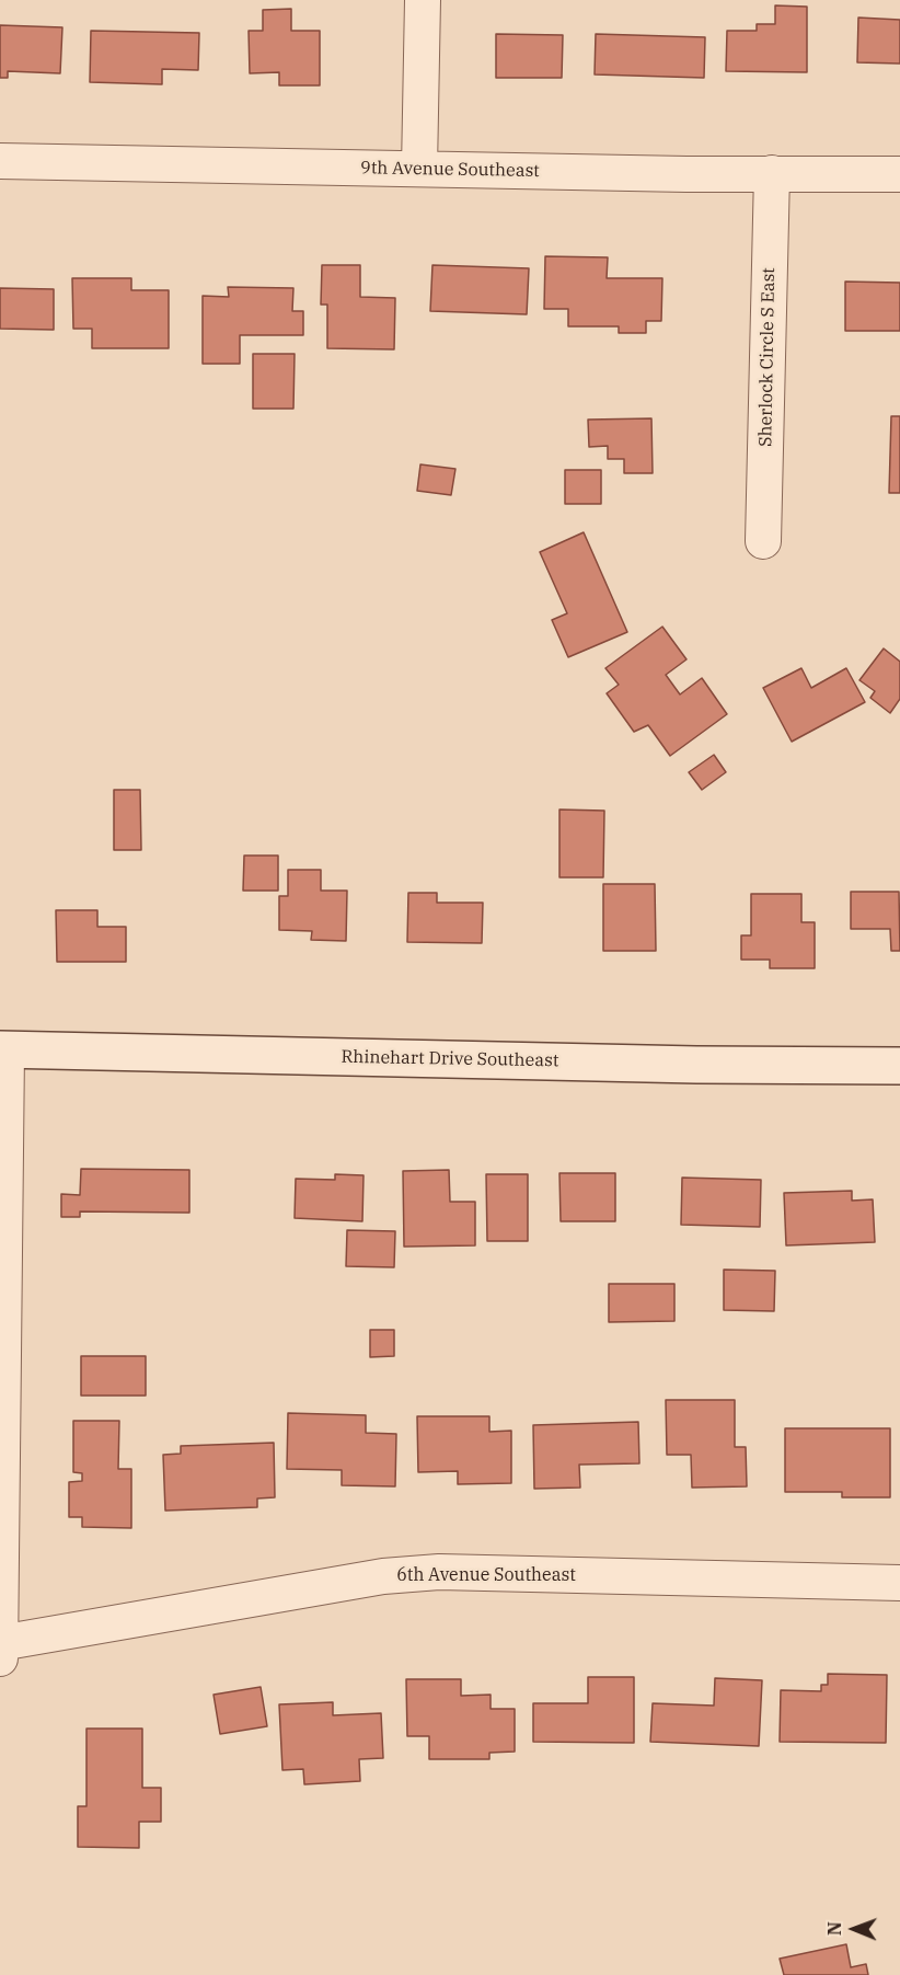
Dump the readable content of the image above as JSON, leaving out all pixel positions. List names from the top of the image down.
{
  "streets": {
    "street": [
      "9th Avenue Southeast",
      "Sherlock Circle S East",
      "Rhinehart Drive Southeast",
      "6th Avenue Southeast"
    ]
  },
  "crossings": [
    ["9th Avenue Southeast", "Sherlock Circle S East"]
  ],
  "north": "left"
}
